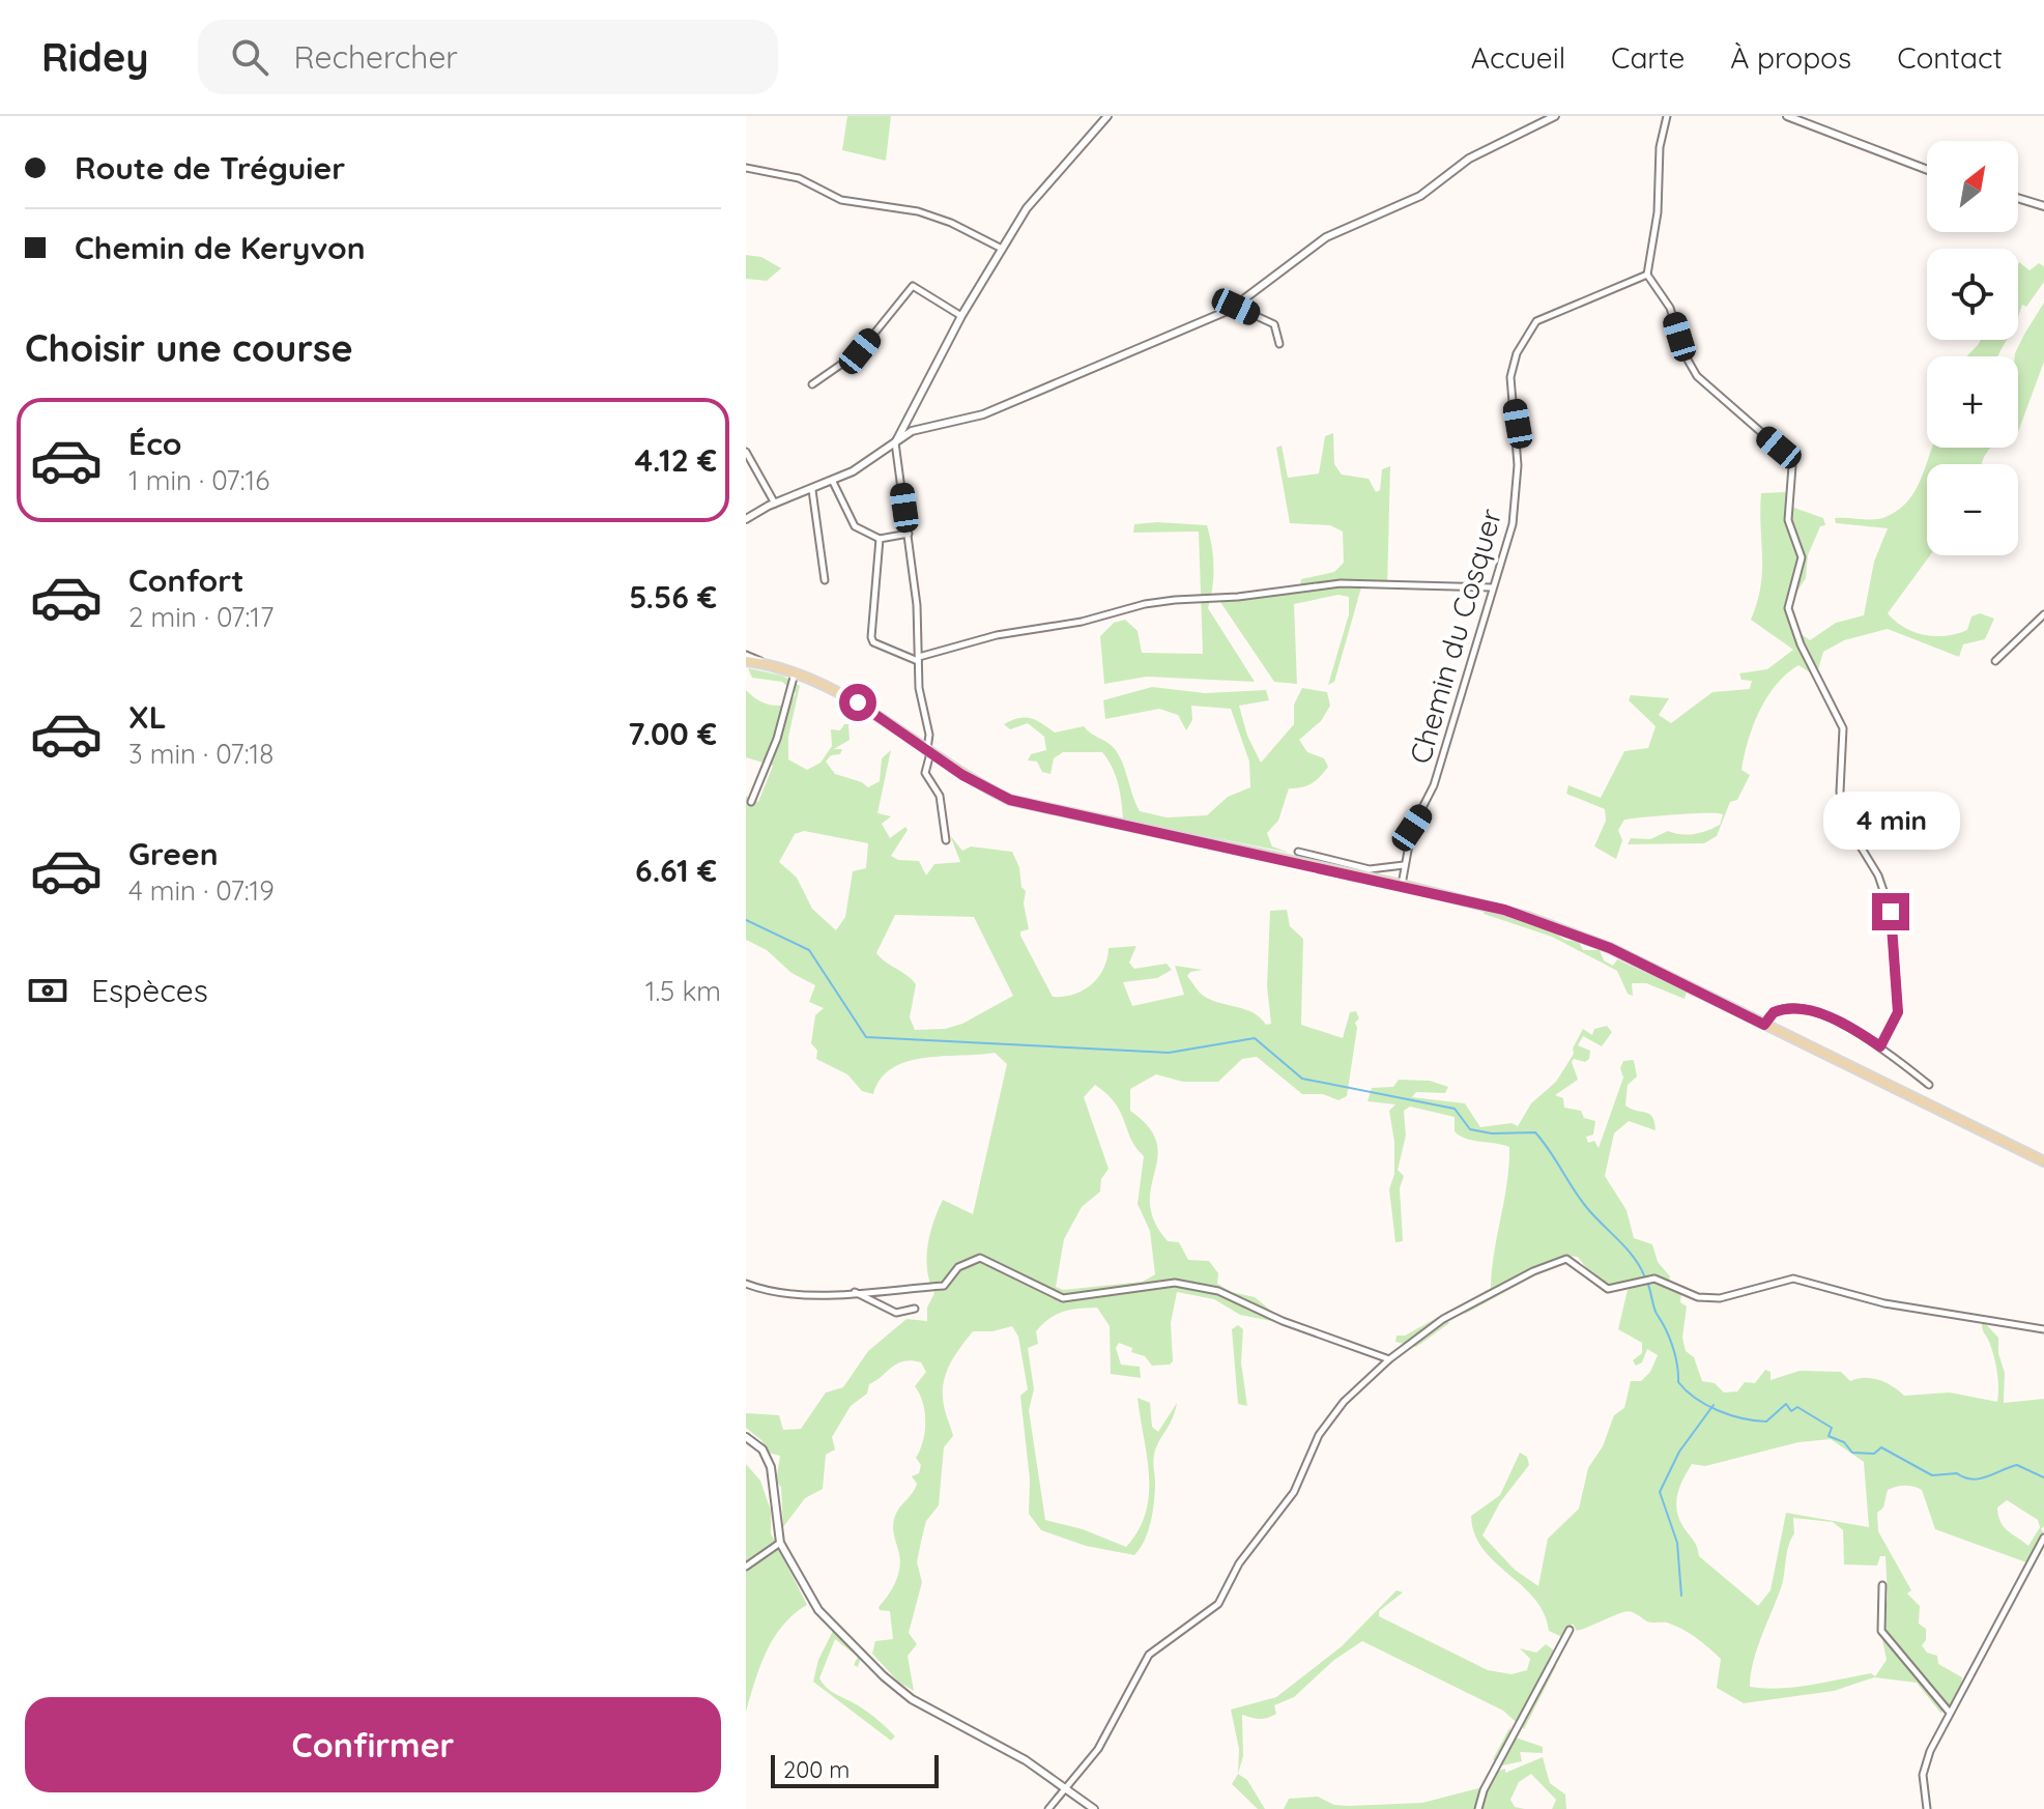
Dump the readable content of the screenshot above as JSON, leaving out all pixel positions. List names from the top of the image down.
{
  "streets": {
    "street": ["Chemin du Cosquer"]
  },
  "scale_bar": "200 m",
  "north": "top right",
  "page": {
    "header": "Ridey",
    "search": "Rechercher",
    "nav": [
      "Accueil",
      "Carte",
      "À propos",
      "Contact"
    ],
    "banner": ["Route de Tréguier", "Chemin de Keryvon"],
    "map_buttons": ["+", "−"],
    "heading": "Choisir une course",
    "list": [
      {
        "name": "Éco",
        "note": "1 min · 07:16",
        "value": "4.12 €"
      },
      {
        "name": "Confort",
        "note": "2 min · 07:17",
        "value": "5.56 €"
      },
      {
        "name": "XL",
        "note": "3 min · 07:18",
        "value": "7.00 €"
      },
      {
        "name": "Green",
        "note": "4 min · 07:19",
        "value": "6.61 €"
      }
    ],
    "bubble": "4 min",
    "pay": ["Espèces", "1.5 km"],
    "buttons": "Confirmer",
    "scale": "200 m"
  }
}
